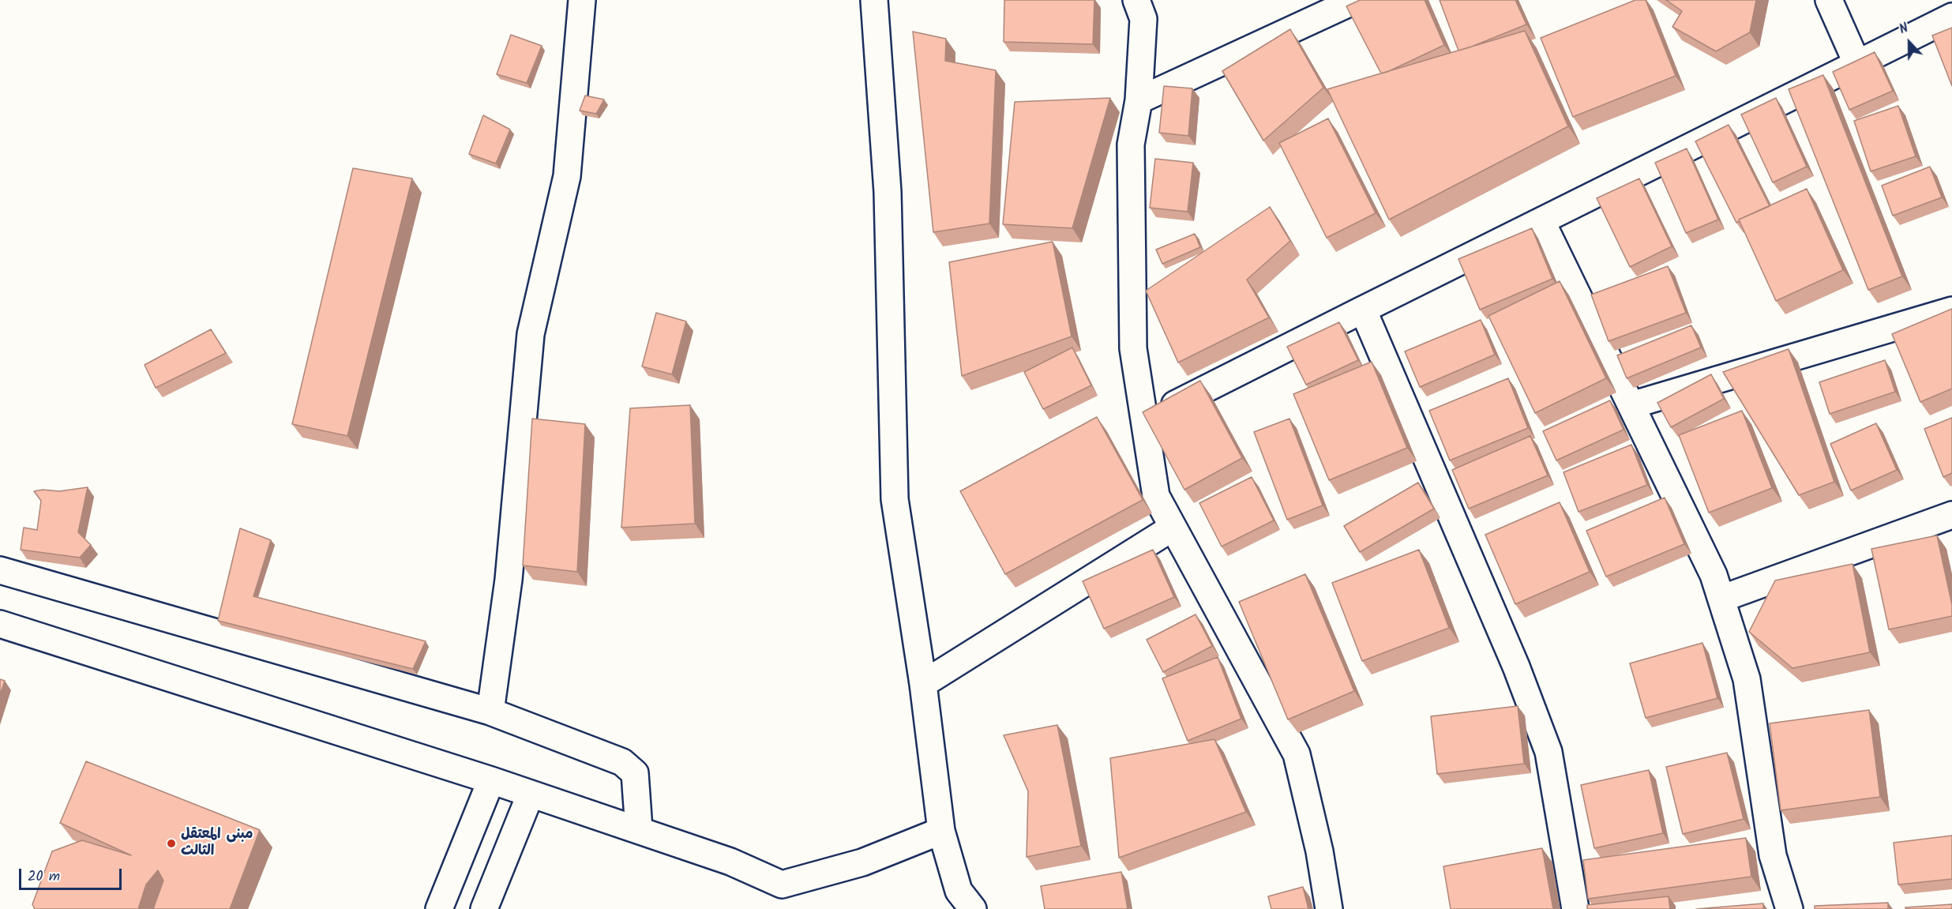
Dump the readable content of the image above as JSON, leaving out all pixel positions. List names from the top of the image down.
{
  "places": ["مبنى المعتقل الثالث"],
  "scale_bar": "20 m",
  "north": "top"
}
